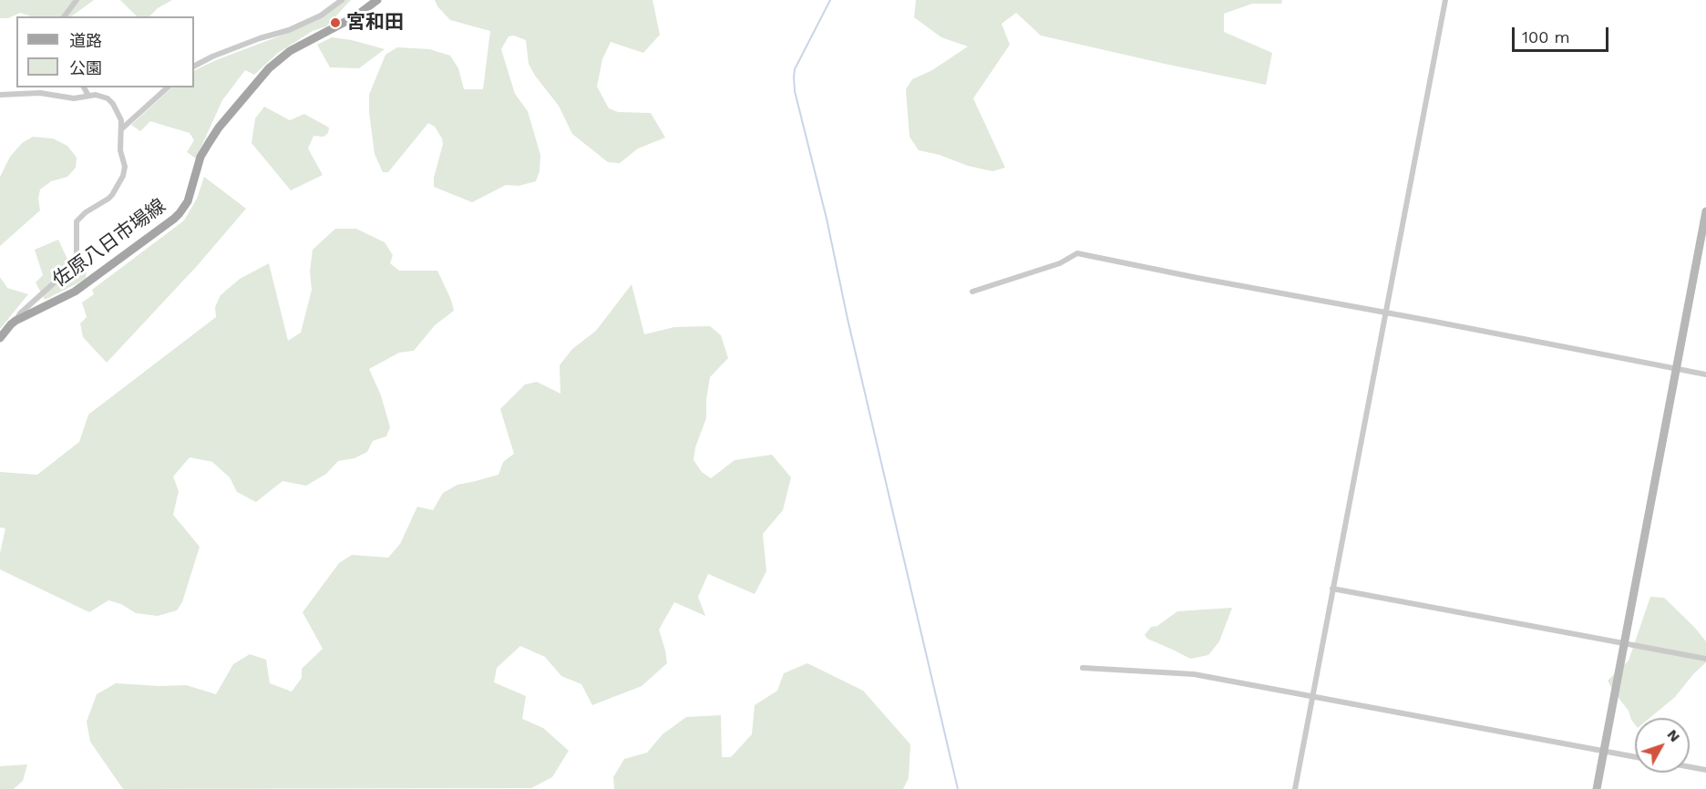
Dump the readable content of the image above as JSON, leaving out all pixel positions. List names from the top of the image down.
{
  "streets": {
    "main road": ["佐原八日市場線"]
  },
  "places": ["宮和田"],
  "legend": ["道路", "公園"],
  "scale_bar": "100 m",
  "north": "top right"
}
